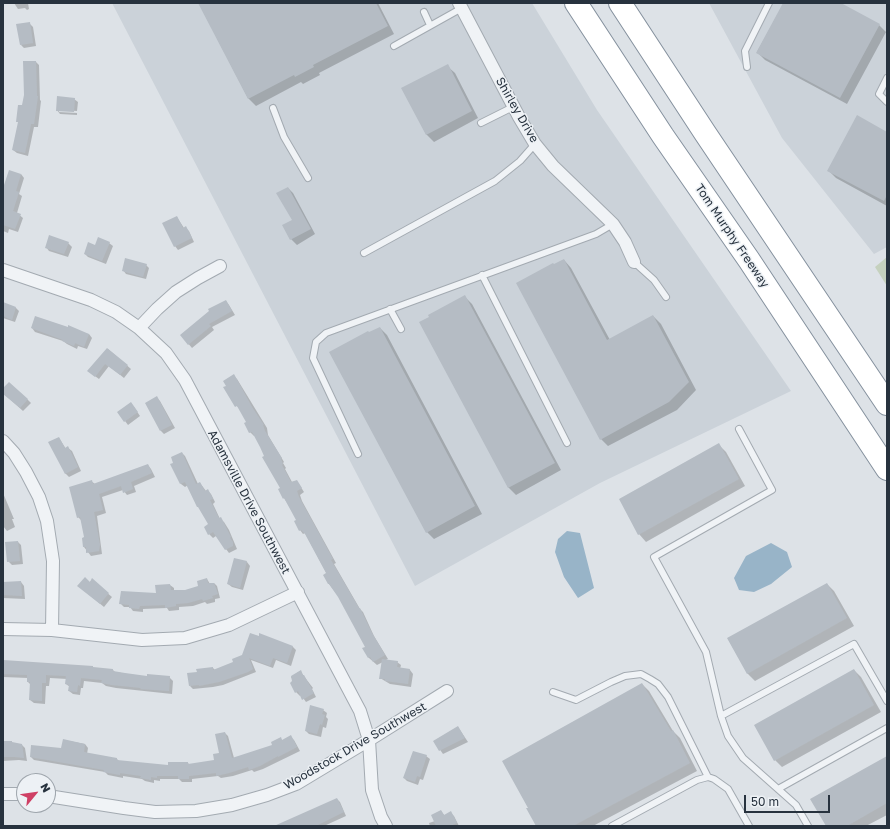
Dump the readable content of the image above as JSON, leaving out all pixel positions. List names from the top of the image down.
{
  "streets": {
    "highway": ["Tom Murphy Freeway"],
    "street": ["Shirley Drive", "Adamsville Drive Southwest", "Woodstock Drive Southwest"]
  },
  "crossings": [
    ["Adamsville Drive Southwest", "Woodstock Drive Southwest"]
  ],
  "scale_bar": "50 m",
  "north": "top right"
}
